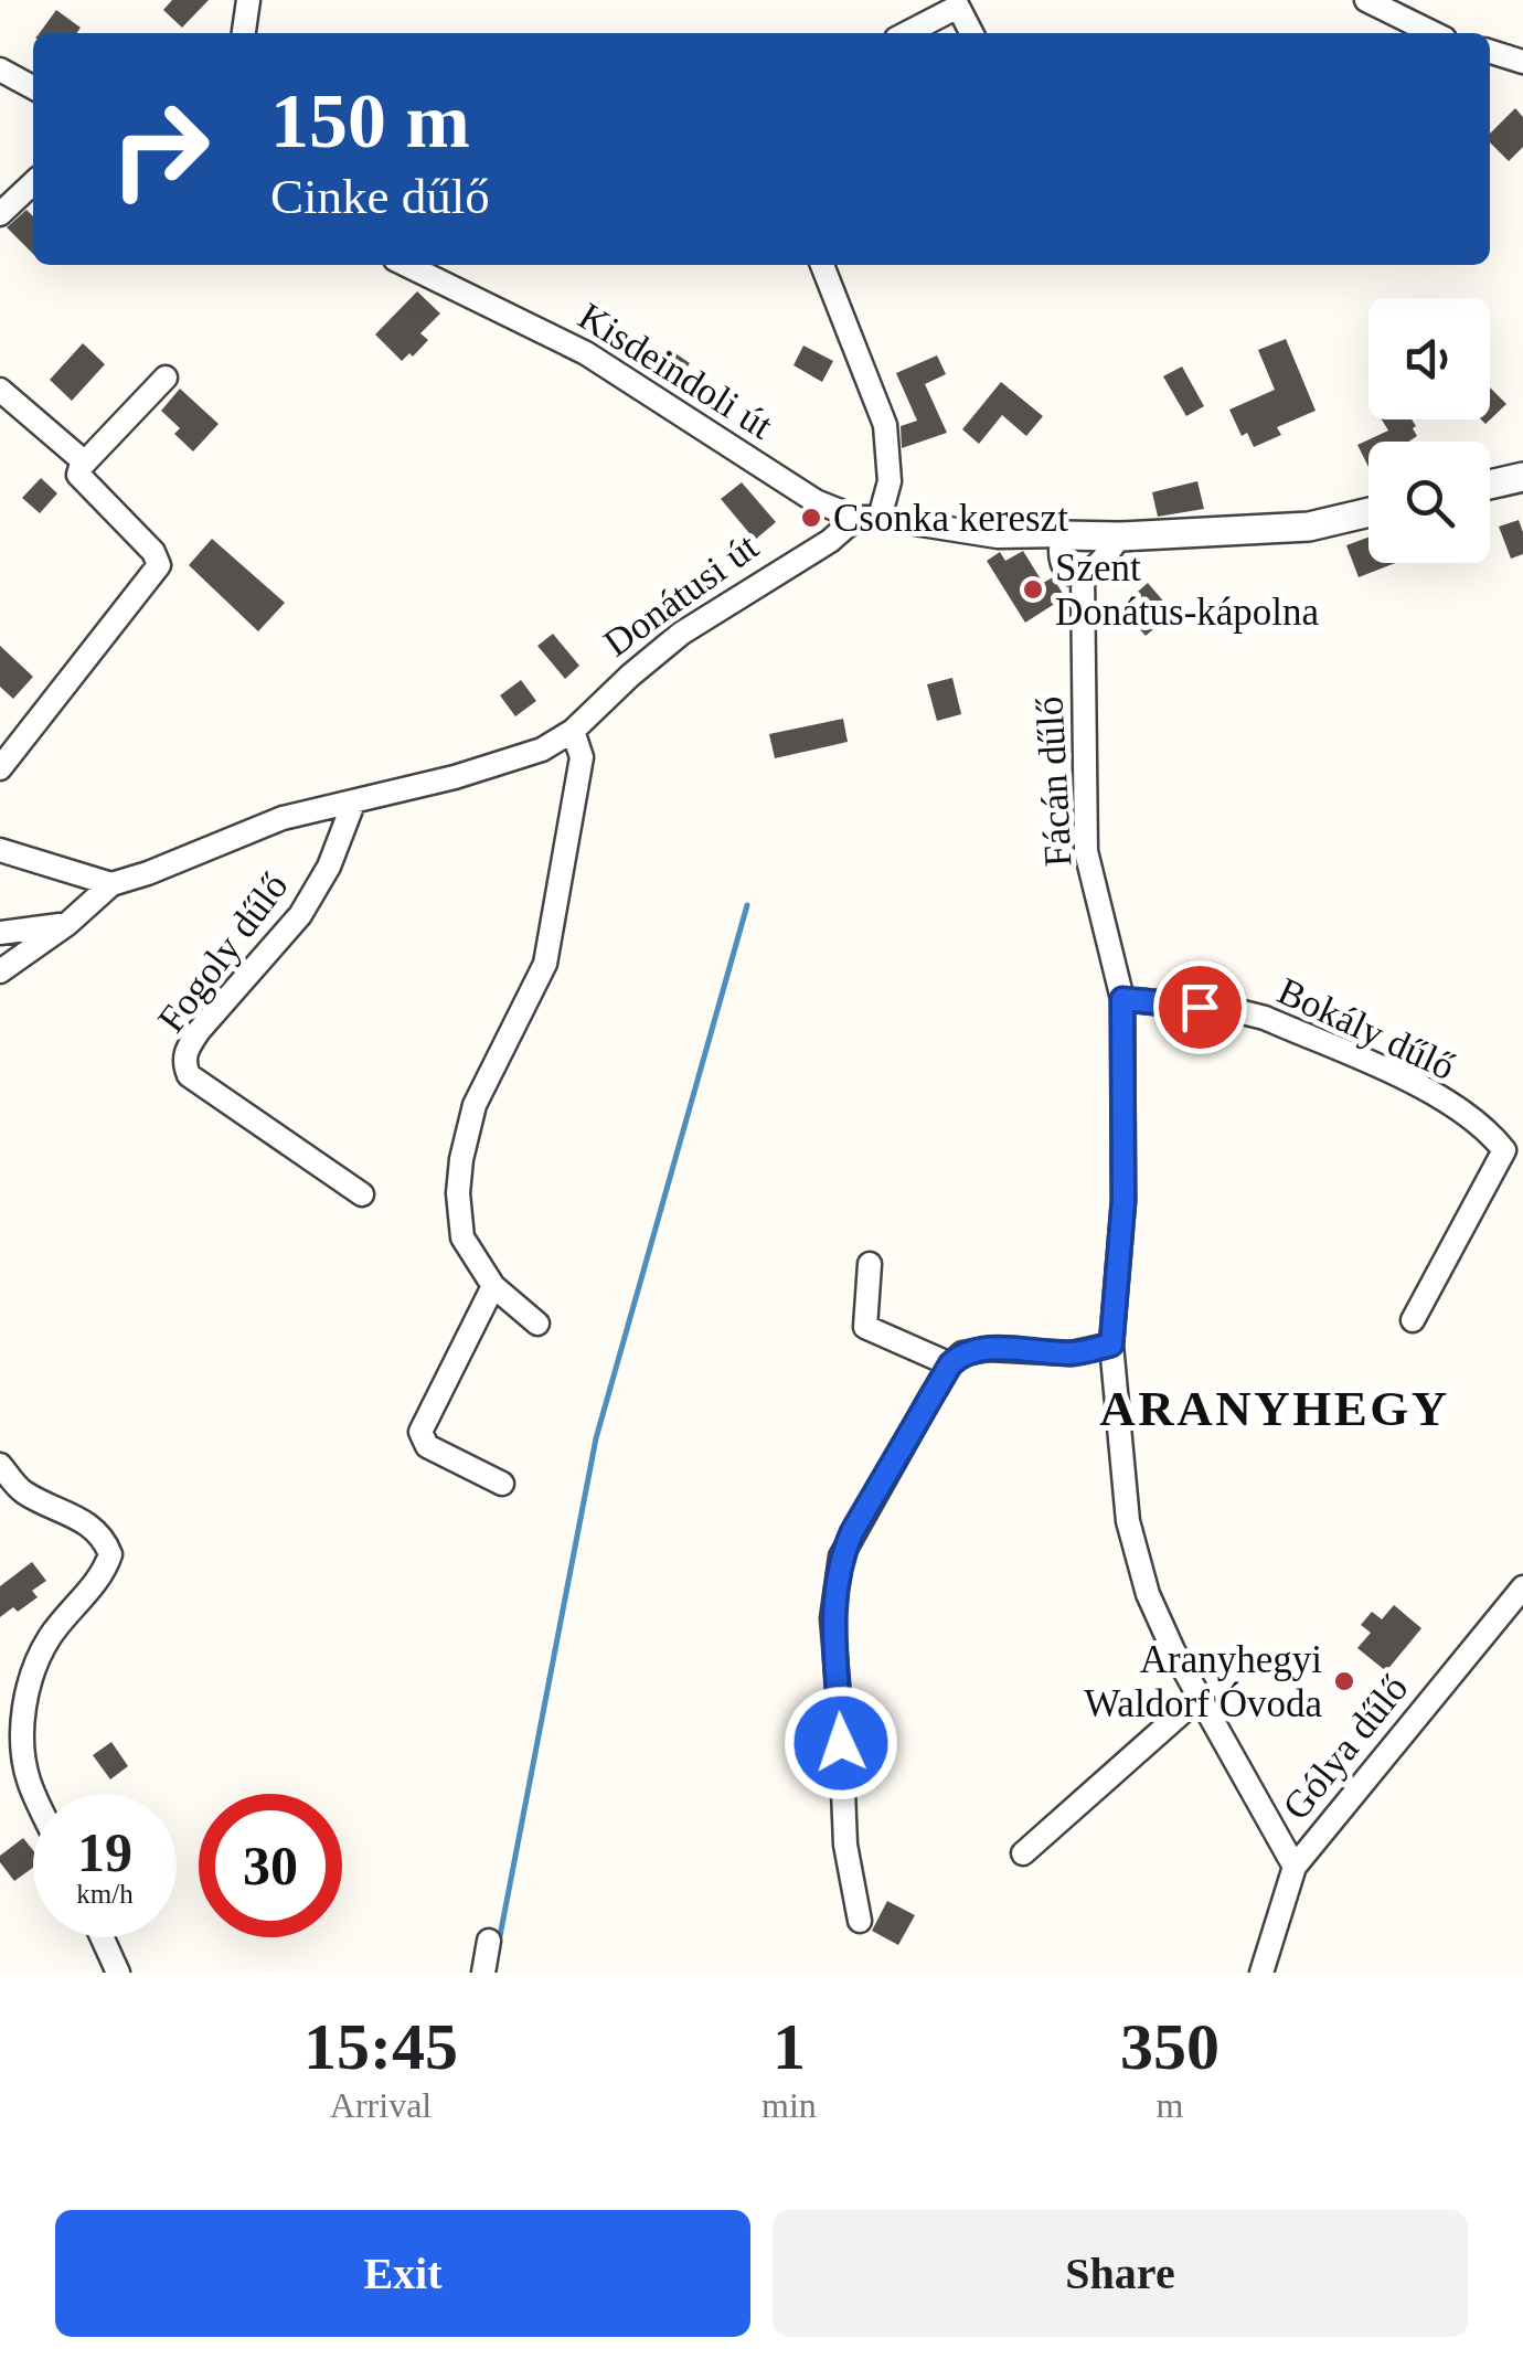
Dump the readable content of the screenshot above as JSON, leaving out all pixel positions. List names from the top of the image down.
{
  "streets": {
    "street": [
      "Kisdeindoli út",
      "Donátusi út",
      "Fácán dűlő",
      "Fogoly dűlő",
      "Bokály dűlő",
      "Gólya dűlő"
    ]
  },
  "crossings": [
    ["Kisdeindoli út", "Donátusi út"],
    ["Donátusi út", "Fogoly dűlő"],
    ["Fácán dűlő", "Bokály dűlő"],
    ["Fácán dűlő", "Gólya dűlő"]
  ],
  "districts": ["ARANYHEGY"],
  "places": ["Csonka kereszt", "Szent Donátus-kápolna", "Aranyhegyi Waldorf Óvoda"],
  "page": {
    "turn": ["150 m", "Cinke dűlő"],
    "speed": "19 km/h",
    "limit": "30",
    "eta": [
      "15:45",
      "Arrival",
      "1",
      "min",
      "350",
      "m"
    ],
    "buttons": ["Exit", "Share"]
  }
}
